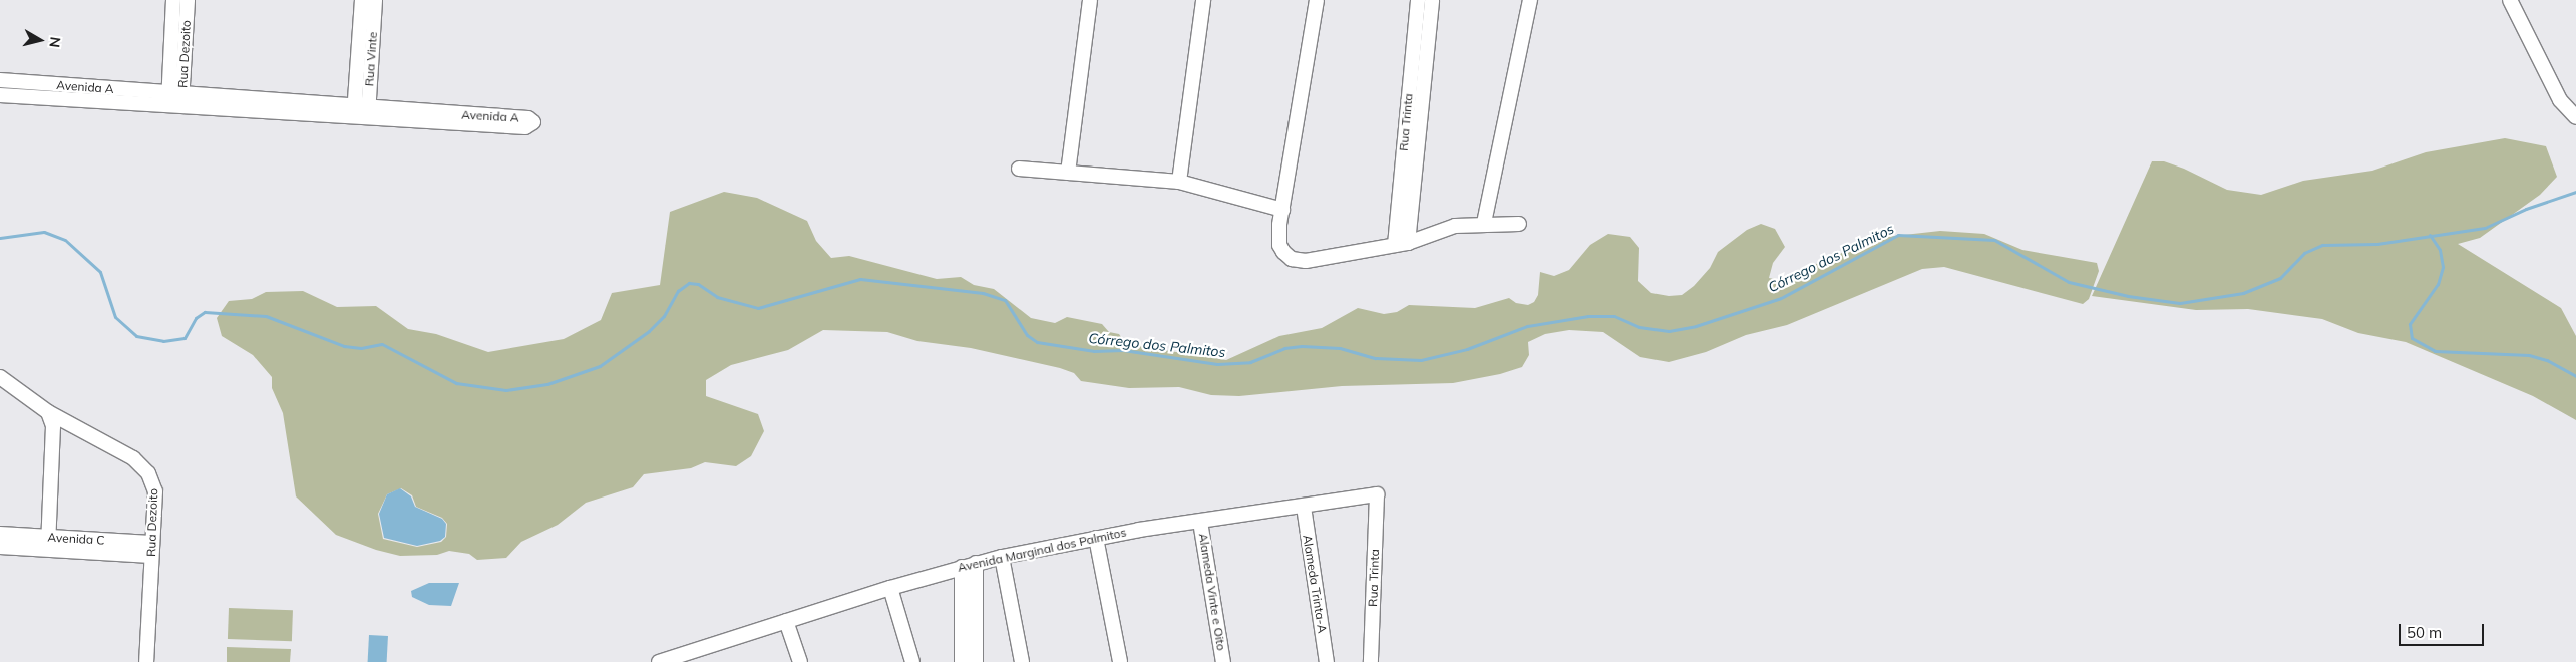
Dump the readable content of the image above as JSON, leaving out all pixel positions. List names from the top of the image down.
{
  "streets": {
    "street": [
      "Rua Dezoito",
      "Rua Vinte",
      "Avenida A",
      "Rua Trinta",
      "Avenida C",
      "Avenida Marginal dos Palmitos",
      "Alameda Trinta-A",
      "Alameda Vinte e Oito"
    ]
  },
  "crossings": [
    ["Rua Dezoito", "Avenida A"],
    ["Rua Dezoito", "Avenida C"],
    ["Rua Vinte", "Avenida A"],
    ["Rua Trinta", "Avenida Marginal dos Palmitos"],
    ["Avenida Marginal dos Palmitos", "Alameda Trinta-A"],
    ["Avenida Marginal dos Palmitos", "Alameda Vinte e Oito"]
  ],
  "water": ["Córrego dos Palmitos"],
  "scale_bar": "50 m",
  "north": "right"
}
